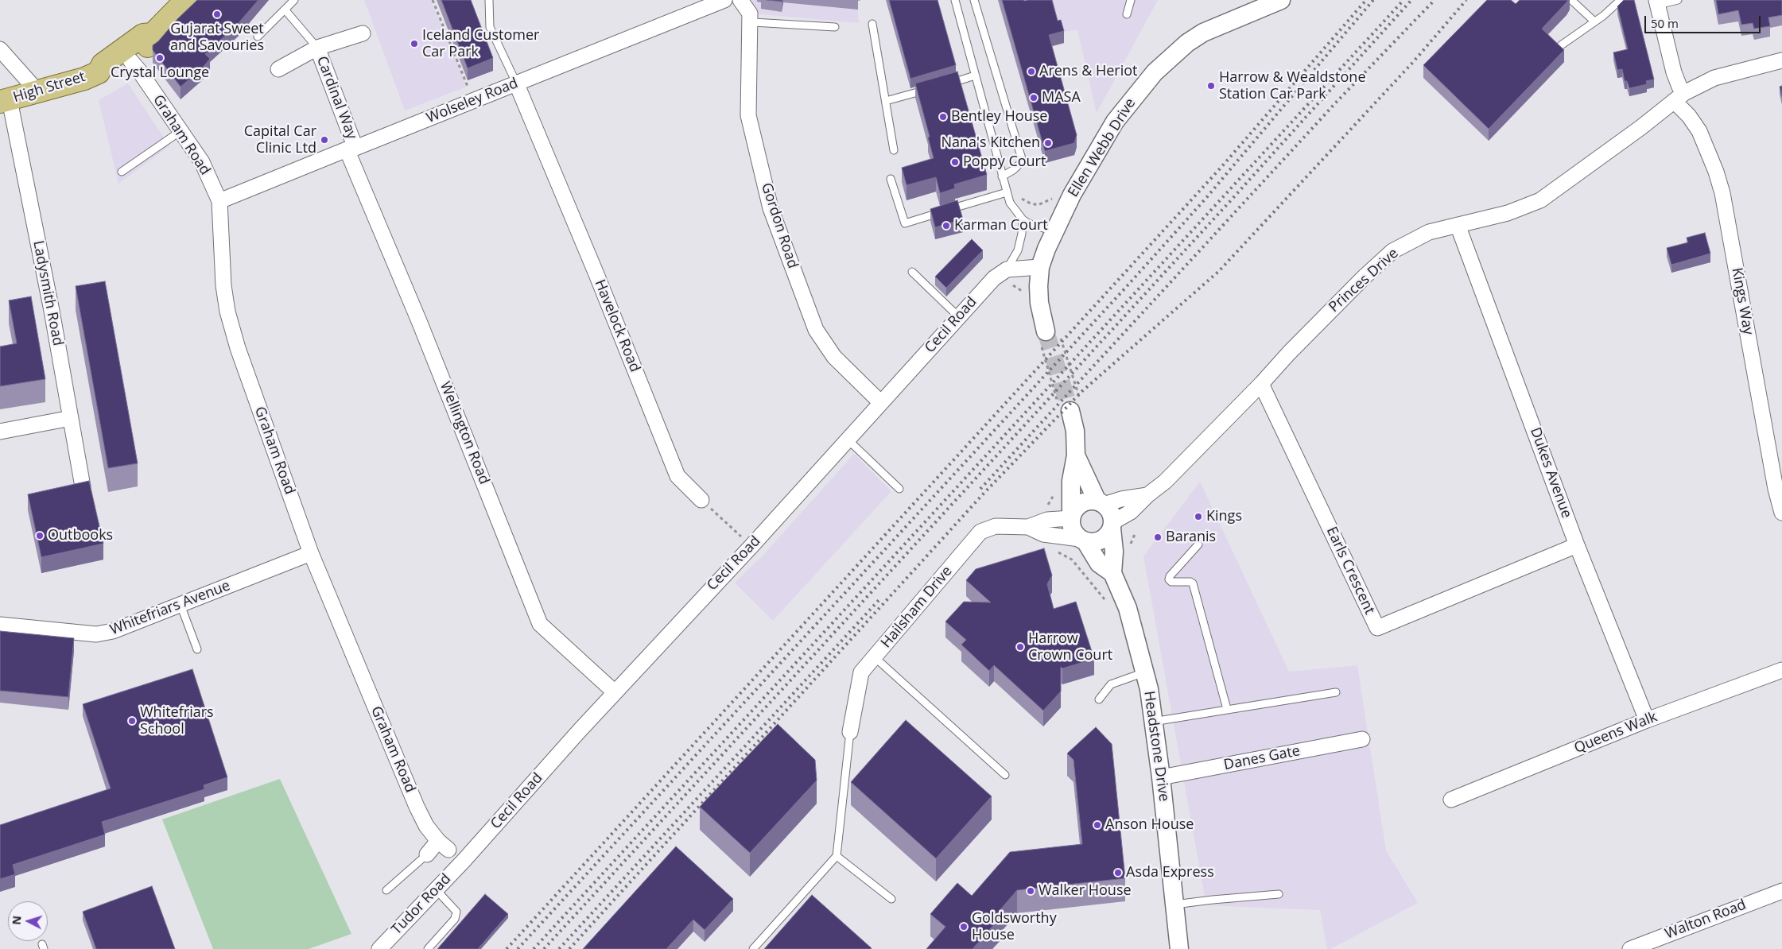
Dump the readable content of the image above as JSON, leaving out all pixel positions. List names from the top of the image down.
{
  "streets": {
    "main road": ["High Street"],
    "street": [
      "Cardinal Way",
      "Wolseley Road",
      "Graham Road",
      "Ellen Webb Drive",
      "Gordon Road",
      "Princes Drive",
      "Ladysmith Road",
      "Kings Way",
      "Cecil Road",
      "Havelock Road",
      "Wellington Road",
      "Dukes Avenue",
      "Earls Crescent",
      "Hailsham Drive",
      "Whitefriars Avenue",
      "Queens Walk",
      "Headstone Drive",
      "Danes Gate",
      "Tudor Road",
      "Walton Road"
    ]
  },
  "crossings": [
    ["High Street", "Graham Road"],
    ["High Street", "Ladysmith Road"],
    ["Cardinal Way", "Wolseley Road"],
    ["Cardinal Way", "Wellington Road"],
    ["Wolseley Road", "Graham Road"],
    ["Wolseley Road", "Havelock Road"],
    ["Wolseley Road", "Wellington Road"],
    ["Graham Road", "Whitefriars Avenue"],
    ["Gordon Road", "Cecil Road"],
    ["Princes Drive", "Kings Way"],
    ["Princes Drive", "Dukes Avenue"],
    ["Princes Drive", "Earls Crescent"],
    ["Princes Drive", "Hailsham Drive"],
    ["Princes Drive", "Headstone Drive"],
    ["Cecil Road", "Wellington Road"],
    ["Cecil Road", "Tudor Road"],
    ["Dukes Avenue", "Earls Crescent"],
    ["Dukes Avenue", "Queens Walk"],
    ["Hailsham Drive", "Headstone Drive"],
    ["Headstone Drive", "Danes Gate"]
  ],
  "places": [
    "Gujarat Sweet and Savouries",
    "Iceland Customer Car Park",
    "Crystal Lounge",
    "Arens & Heriot",
    "Harrow & Wealdstone Station Car Park",
    "MASA",
    "Bentley House",
    "Capital Car Clinic Ltd",
    "Nana's Kitchen",
    "Poppy Court",
    "Karman Court",
    "Kings",
    "Outbooks",
    "Baranis",
    "Harrow Crown Court",
    "Whitefriars School",
    "Anson House",
    "Asda Express",
    "Walker House",
    "Goldsworthy House"
  ],
  "scale_bar": "50 m",
  "north": "left"
}
